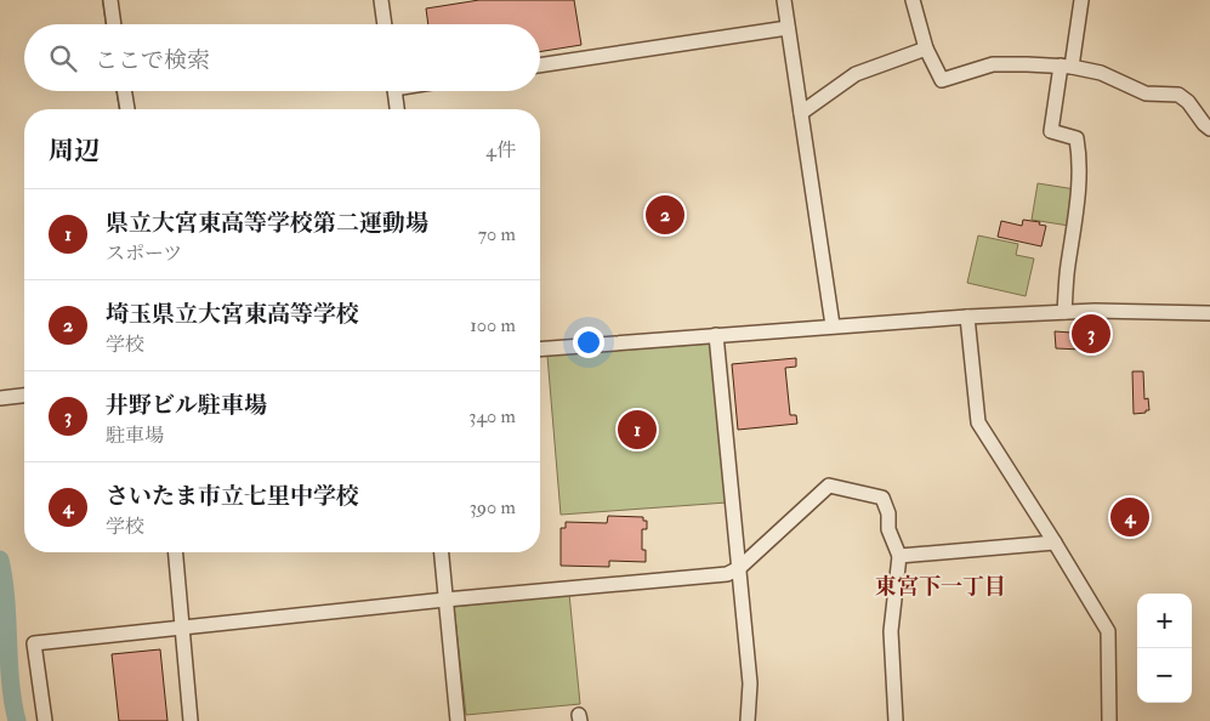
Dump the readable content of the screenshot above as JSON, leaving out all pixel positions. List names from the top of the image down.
{
  "districts": ["東宮下一丁目"],
  "page": {
    "search": "ここで検索",
    "heading": ["周辺", "4件"],
    "list": [
      {
        "mark": "1",
        "name": "県立大宮東高等学校第二運動場",
        "note": "スポーツ",
        "value": "70 m"
      },
      {
        "mark": "2",
        "name": "埼玉県立大宮東高等学校",
        "note": "学校",
        "value": "100 m"
      },
      {
        "mark": "3",
        "name": "井野ビル駐車場",
        "note": "駐車場",
        "value": "340 m"
      },
      {
        "mark": "4",
        "name": "さいたま市立七里中学校",
        "note": "学校",
        "value": "390 m"
      }
    ],
    "pins": [
      "2",
      "3",
      "1",
      "4"
    ],
    "map_buttons": ["+", "−"]
  }
}
